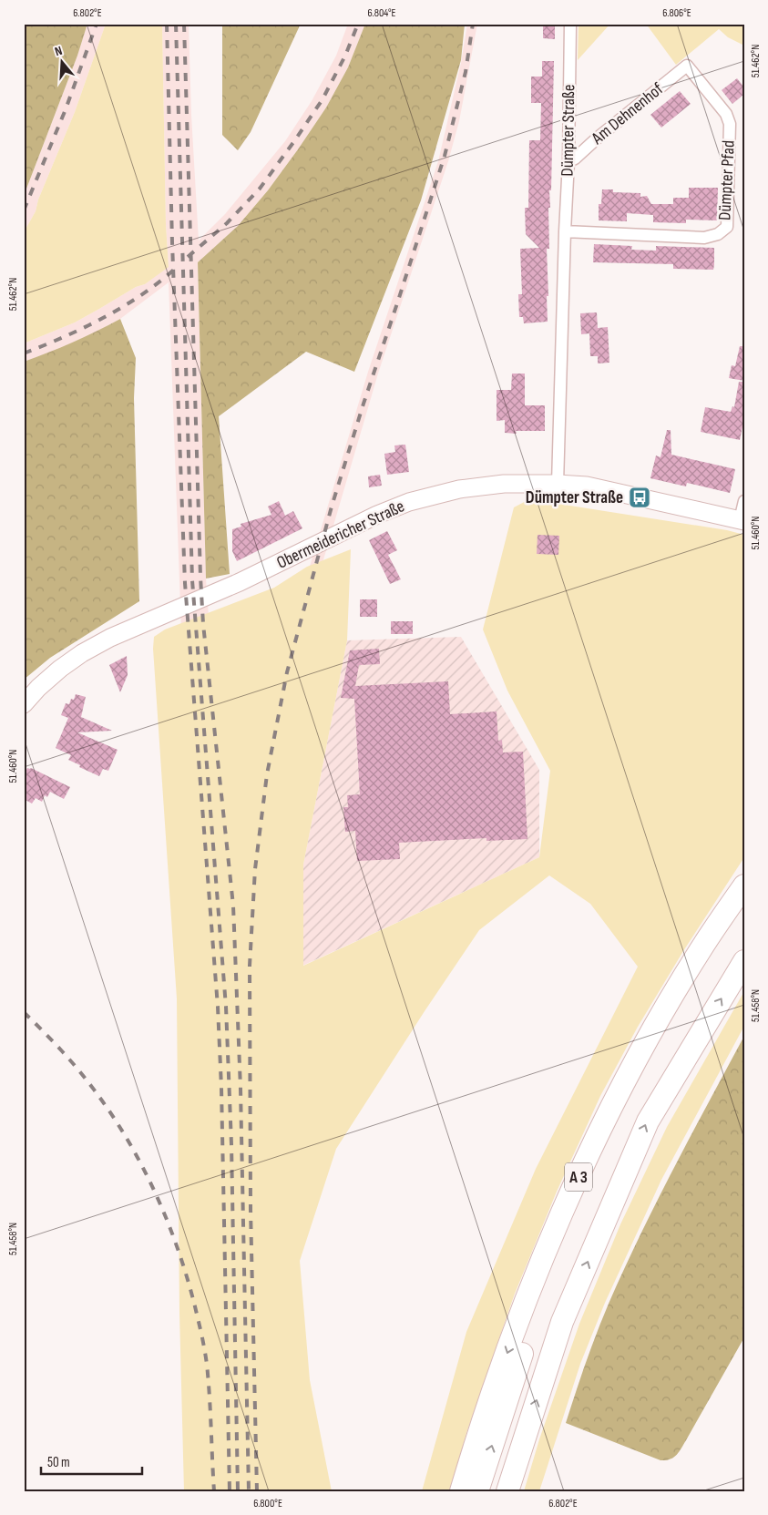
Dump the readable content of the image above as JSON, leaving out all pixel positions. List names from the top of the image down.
{
  "streets": {
    "highway": ["A 3"],
    "main road": ["Obermeidericher Straße"],
    "street": ["Am Dehnenhof", "Dümpter Straße", "Dümpter Pfad"]
  },
  "crossings": [
    ["Am Dehnenhof", "Dümpter Straße"],
    ["Am Dehnenhof", "Dümpter Pfad"],
    ["Dümpter Straße", "Dümpter Pfad"],
    ["Dümpter Straße", "Obermeidericher Straße"]
  ],
  "places": {
    "bus stop": ["Dümpter Straße"]
  },
  "scale_bar": "50 m",
  "north": "top",
  "coordinates": [
    "6.802°E",
    "6.804°E",
    "6.806°E",
    "51.462°N",
    "51.460°N",
    "51.458°N",
    "6.800°E"
  ]
}
